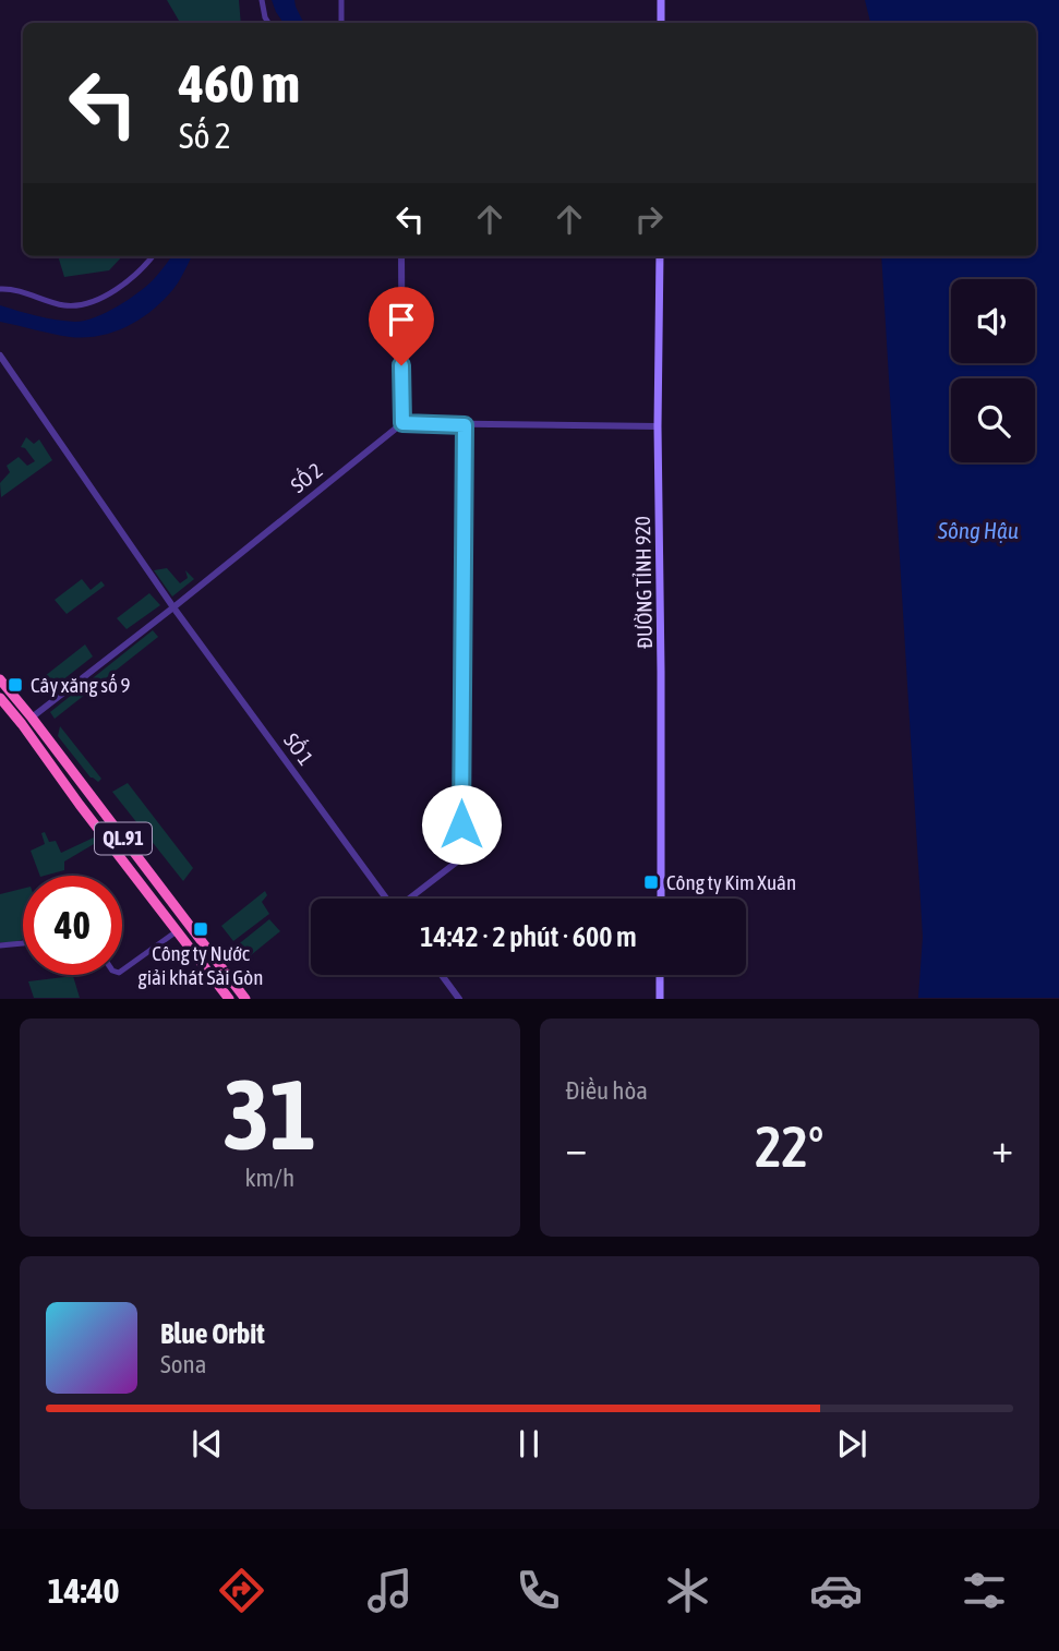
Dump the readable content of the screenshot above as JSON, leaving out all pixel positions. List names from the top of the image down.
{
  "streets": {
    "highway": ["QL.91"],
    "main road": ["ĐƯỜNG TỈNH 920"],
    "street": ["SỐ 2", "SỐ 1"]
  },
  "crossings": [
    ["SỐ 2", "SỐ 1"],
    ["SỐ 2", "QL.91"]
  ],
  "water": ["Sông Hậu"],
  "places": {
    "transit": ["Cây xăng số 9", "Công ty Kim Xuân", "Công ty Nước giải khát Sài Gòn"]
  },
  "page": {
    "turn": ["460 m", "Số 2"],
    "limit": "40",
    "trip": "14:42 · 2 phút · 600 m",
    "tile": [
      ["31", "km/h"],
      "Điều hòa"
    ],
    "heat": ["−", "22°", "+"],
    "song": ["Blue Orbit", "Sona"],
    "tabs": "14:40"
  }
}
